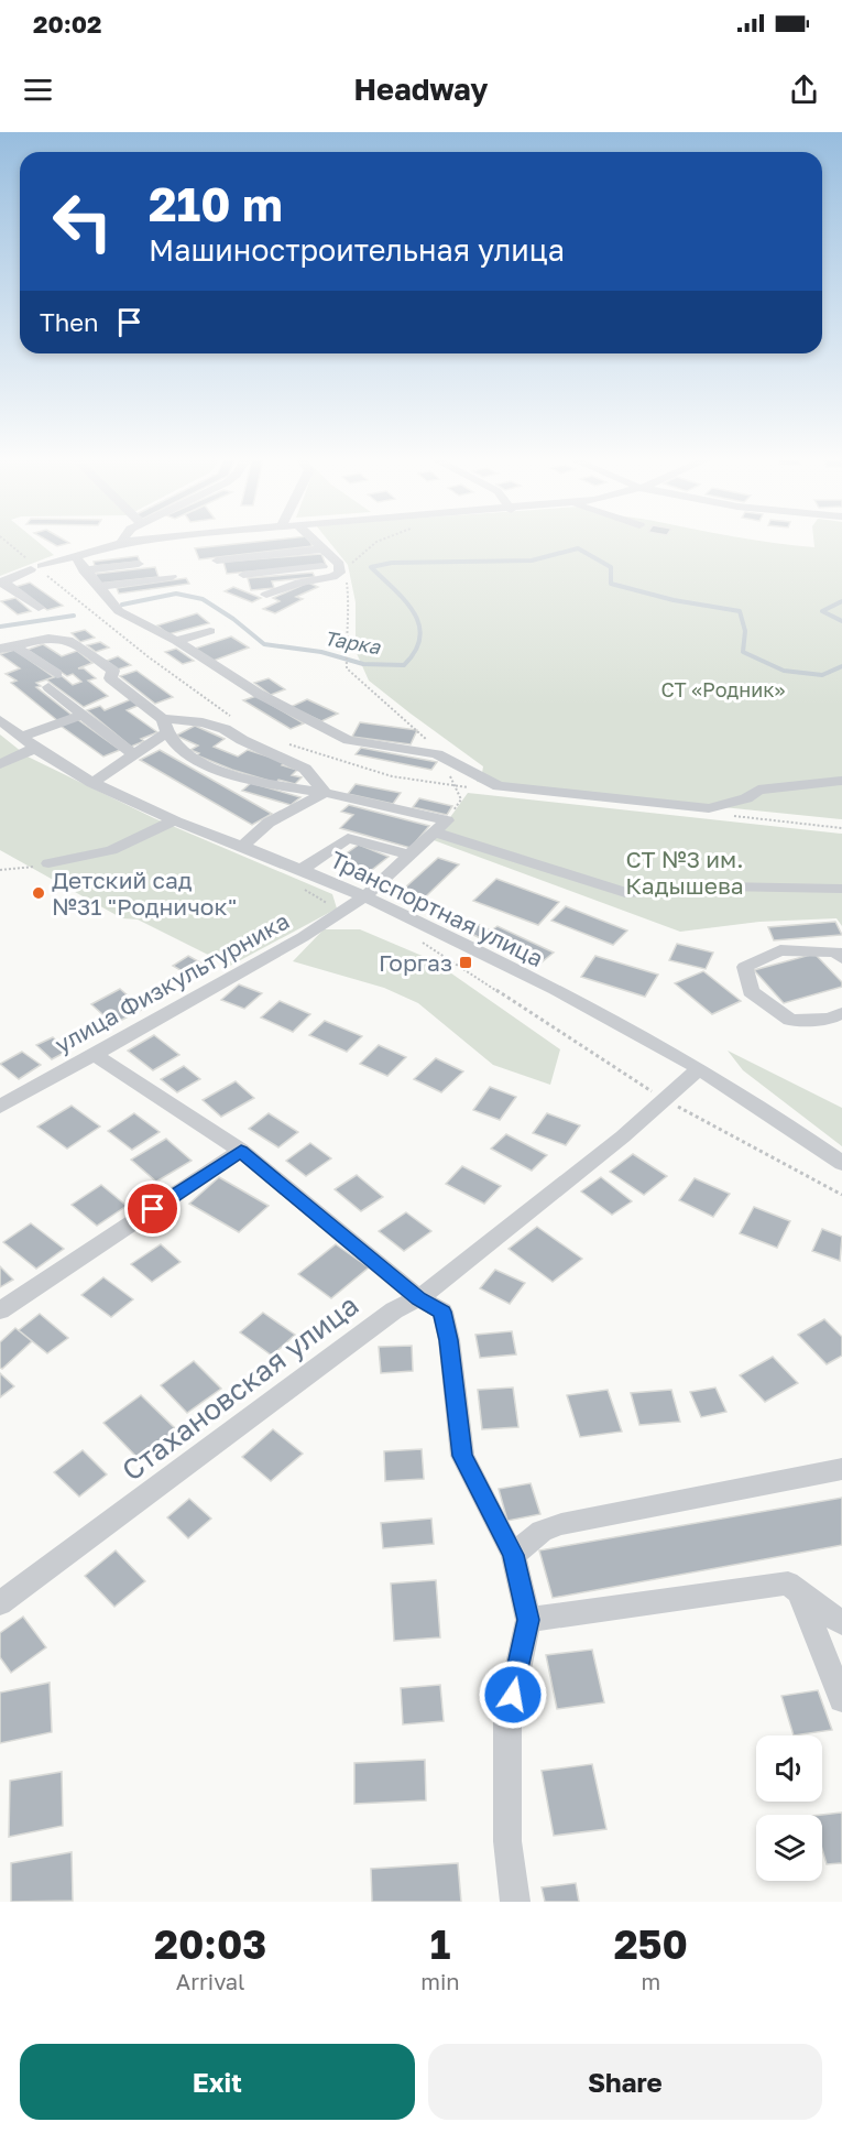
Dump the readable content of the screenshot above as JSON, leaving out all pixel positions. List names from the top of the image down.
{
  "streets": {
    "street": ["Транспортная улица", "улица Физкультурника", "Стахановская улица"]
  },
  "crossings": [
    ["Транспортная улица", "улица Физкультурника"],
    ["Транспортная улица", "Стахановская улица"]
  ],
  "water": ["Тарка"],
  "parks": ["СТ «Родник»", "СТ №3 им. Кадышева"],
  "places": {
    "other": ["Детский сад №31 \"Родничок\""],
    "transit": ["Горгаз"]
  },
  "page": {
    "status": "20:02",
    "header": "Headway",
    "turn": ["210 m", "Машиностроительная улица"],
    "then": "Then",
    "eta": [
      "20:03",
      "Arrival",
      "1",
      "min",
      "250",
      "m"
    ],
    "buttons": ["Exit", "Share"]
  }
}
